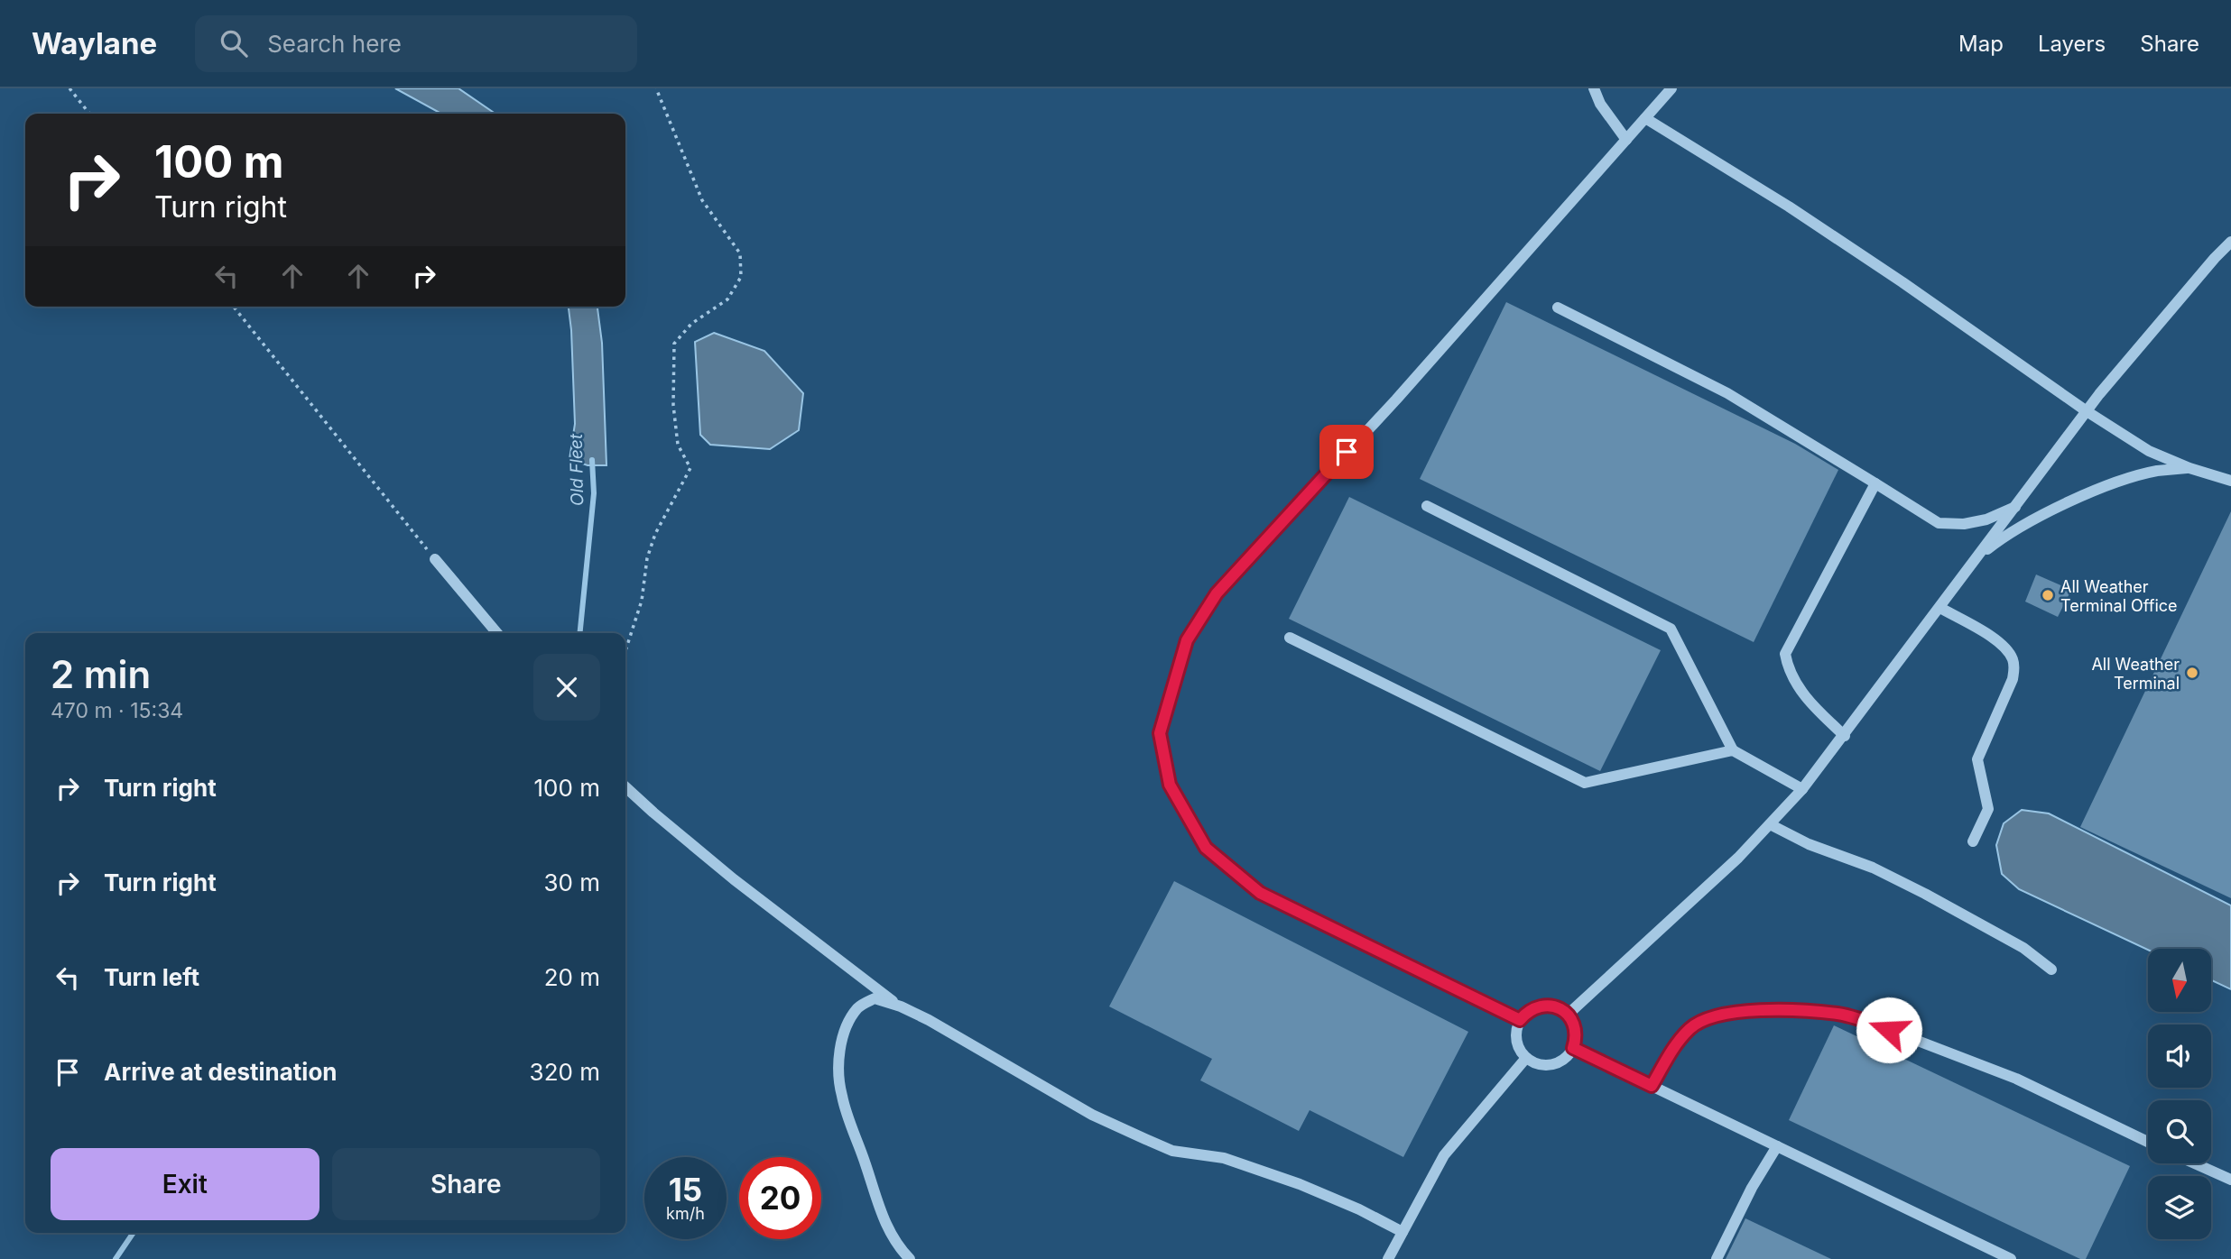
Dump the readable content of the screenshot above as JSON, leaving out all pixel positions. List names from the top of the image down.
{
  "water": ["Old Fleet"],
  "places": ["All Weather Terminal Office", "All Weather Terminal"],
  "north": "bottom",
  "page": {
    "header": "Waylane",
    "search": "Search here",
    "nav": ["Map", "Layers", "Share"],
    "turn": ["100 m", "Turn right"],
    "heading": ["2 min", "470 m · 15:34"],
    "list": [
      {
        "name": "Turn right",
        "value": "100 m"
      },
      {
        "name": "Turn right",
        "value": "30 m"
      },
      {
        "name": "Turn left",
        "value": "20 m"
      },
      {
        "name": "Arrive at destination",
        "value": "320 m"
      }
    ],
    "buttons": ["Exit", "Share"],
    "speed": "15 km/h",
    "limit": "20"
  }
}
